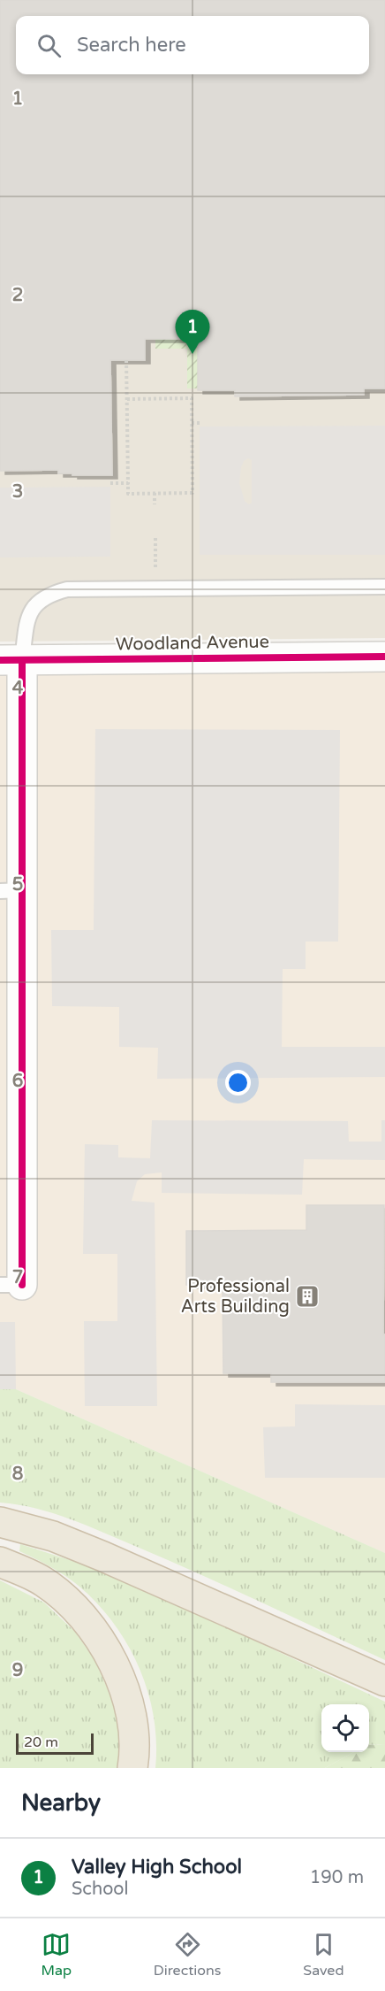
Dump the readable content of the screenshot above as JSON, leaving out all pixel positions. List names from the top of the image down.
{
  "streets": {
    "street": ["Woodland Avenue"]
  },
  "places": {
    "building": ["Professional Arts Building"]
  },
  "scale_bar": "20 m",
  "page": {
    "search": "Search here",
    "pins": "1",
    "scale": "20 m",
    "heading": "Nearby",
    "list": [
      {
        "mark": "1",
        "name": "Valley High School",
        "note": "School",
        "value": "190 m"
      }
    ],
    "nav": ["Map", "Directions", "Saved"]
  },
  "grid": {
    "rows": [
      "1",
      "2",
      "3",
      "4",
      "5",
      "6",
      "7",
      "8",
      "9"
    ]
  }
}
